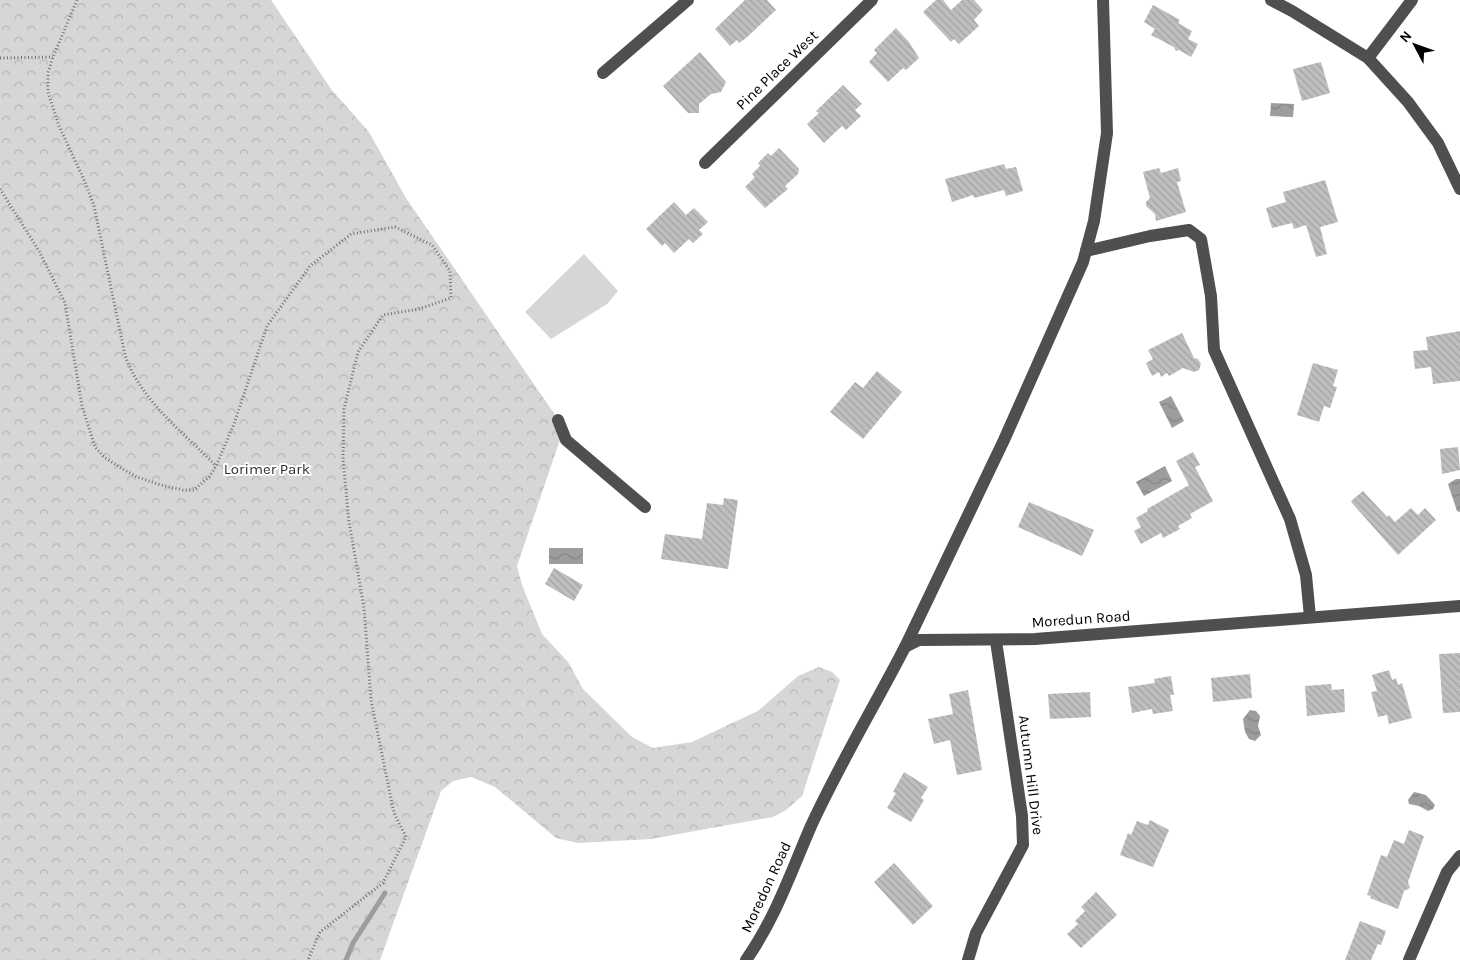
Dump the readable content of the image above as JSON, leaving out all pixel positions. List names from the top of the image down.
{
  "streets": {
    "street": [
      "Pine Place West",
      "Moredun Road",
      "Autumn Hill Drive",
      "Moredon Road"
    ]
  },
  "crossings": [
    ["Moredun Road", "Autumn Hill Drive"],
    ["Moredun Road", "Moredon Road"]
  ],
  "parks": ["Lorimer Park"],
  "north": "top left"
}
